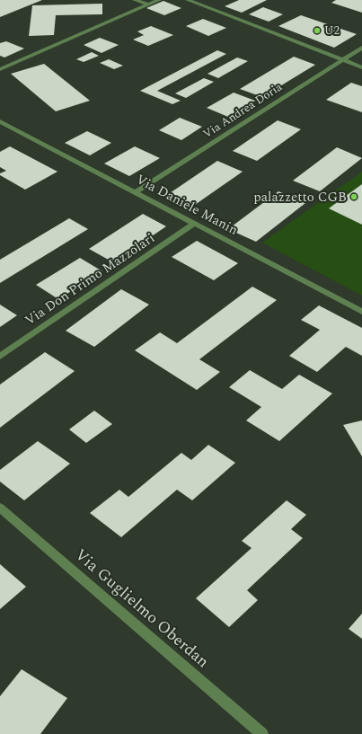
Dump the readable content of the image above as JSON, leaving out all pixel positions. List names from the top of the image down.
{
  "streets": {
    "street": [
      "Via Andrea Doria",
      "Via Daniele Manin",
      "Via Don Primo Mazzolari",
      "Via Guglielmo Oberdan"
    ]
  },
  "crossings": [
    ["Via Andrea Doria", "Via Daniele Manin"],
    ["Via Daniele Manin", "Via Don Primo Mazzolari"]
  ],
  "places": ["U2", "palazzetto CGB"]
}
